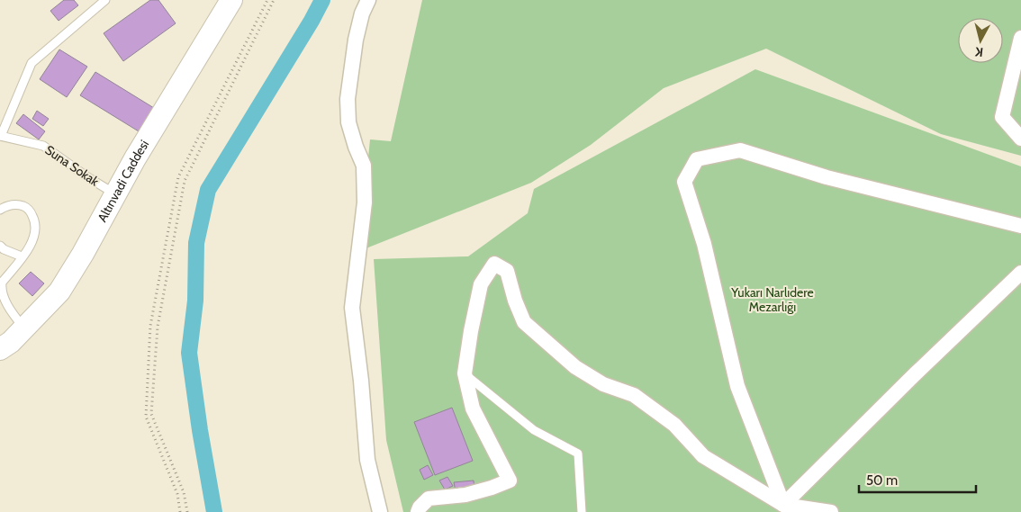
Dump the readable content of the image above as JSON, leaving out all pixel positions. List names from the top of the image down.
{
  "streets": {
    "street": ["Altınvadi Caddesi"],
    "lane": ["Suna Sokak"]
  },
  "crossings": [
    ["Suna Sokak", "Altınvadi Caddesi"]
  ],
  "parks": ["Yukarı Narlıdere Mezarlığı"],
  "scale_bar": "50 m",
  "north": "bottom"
}
